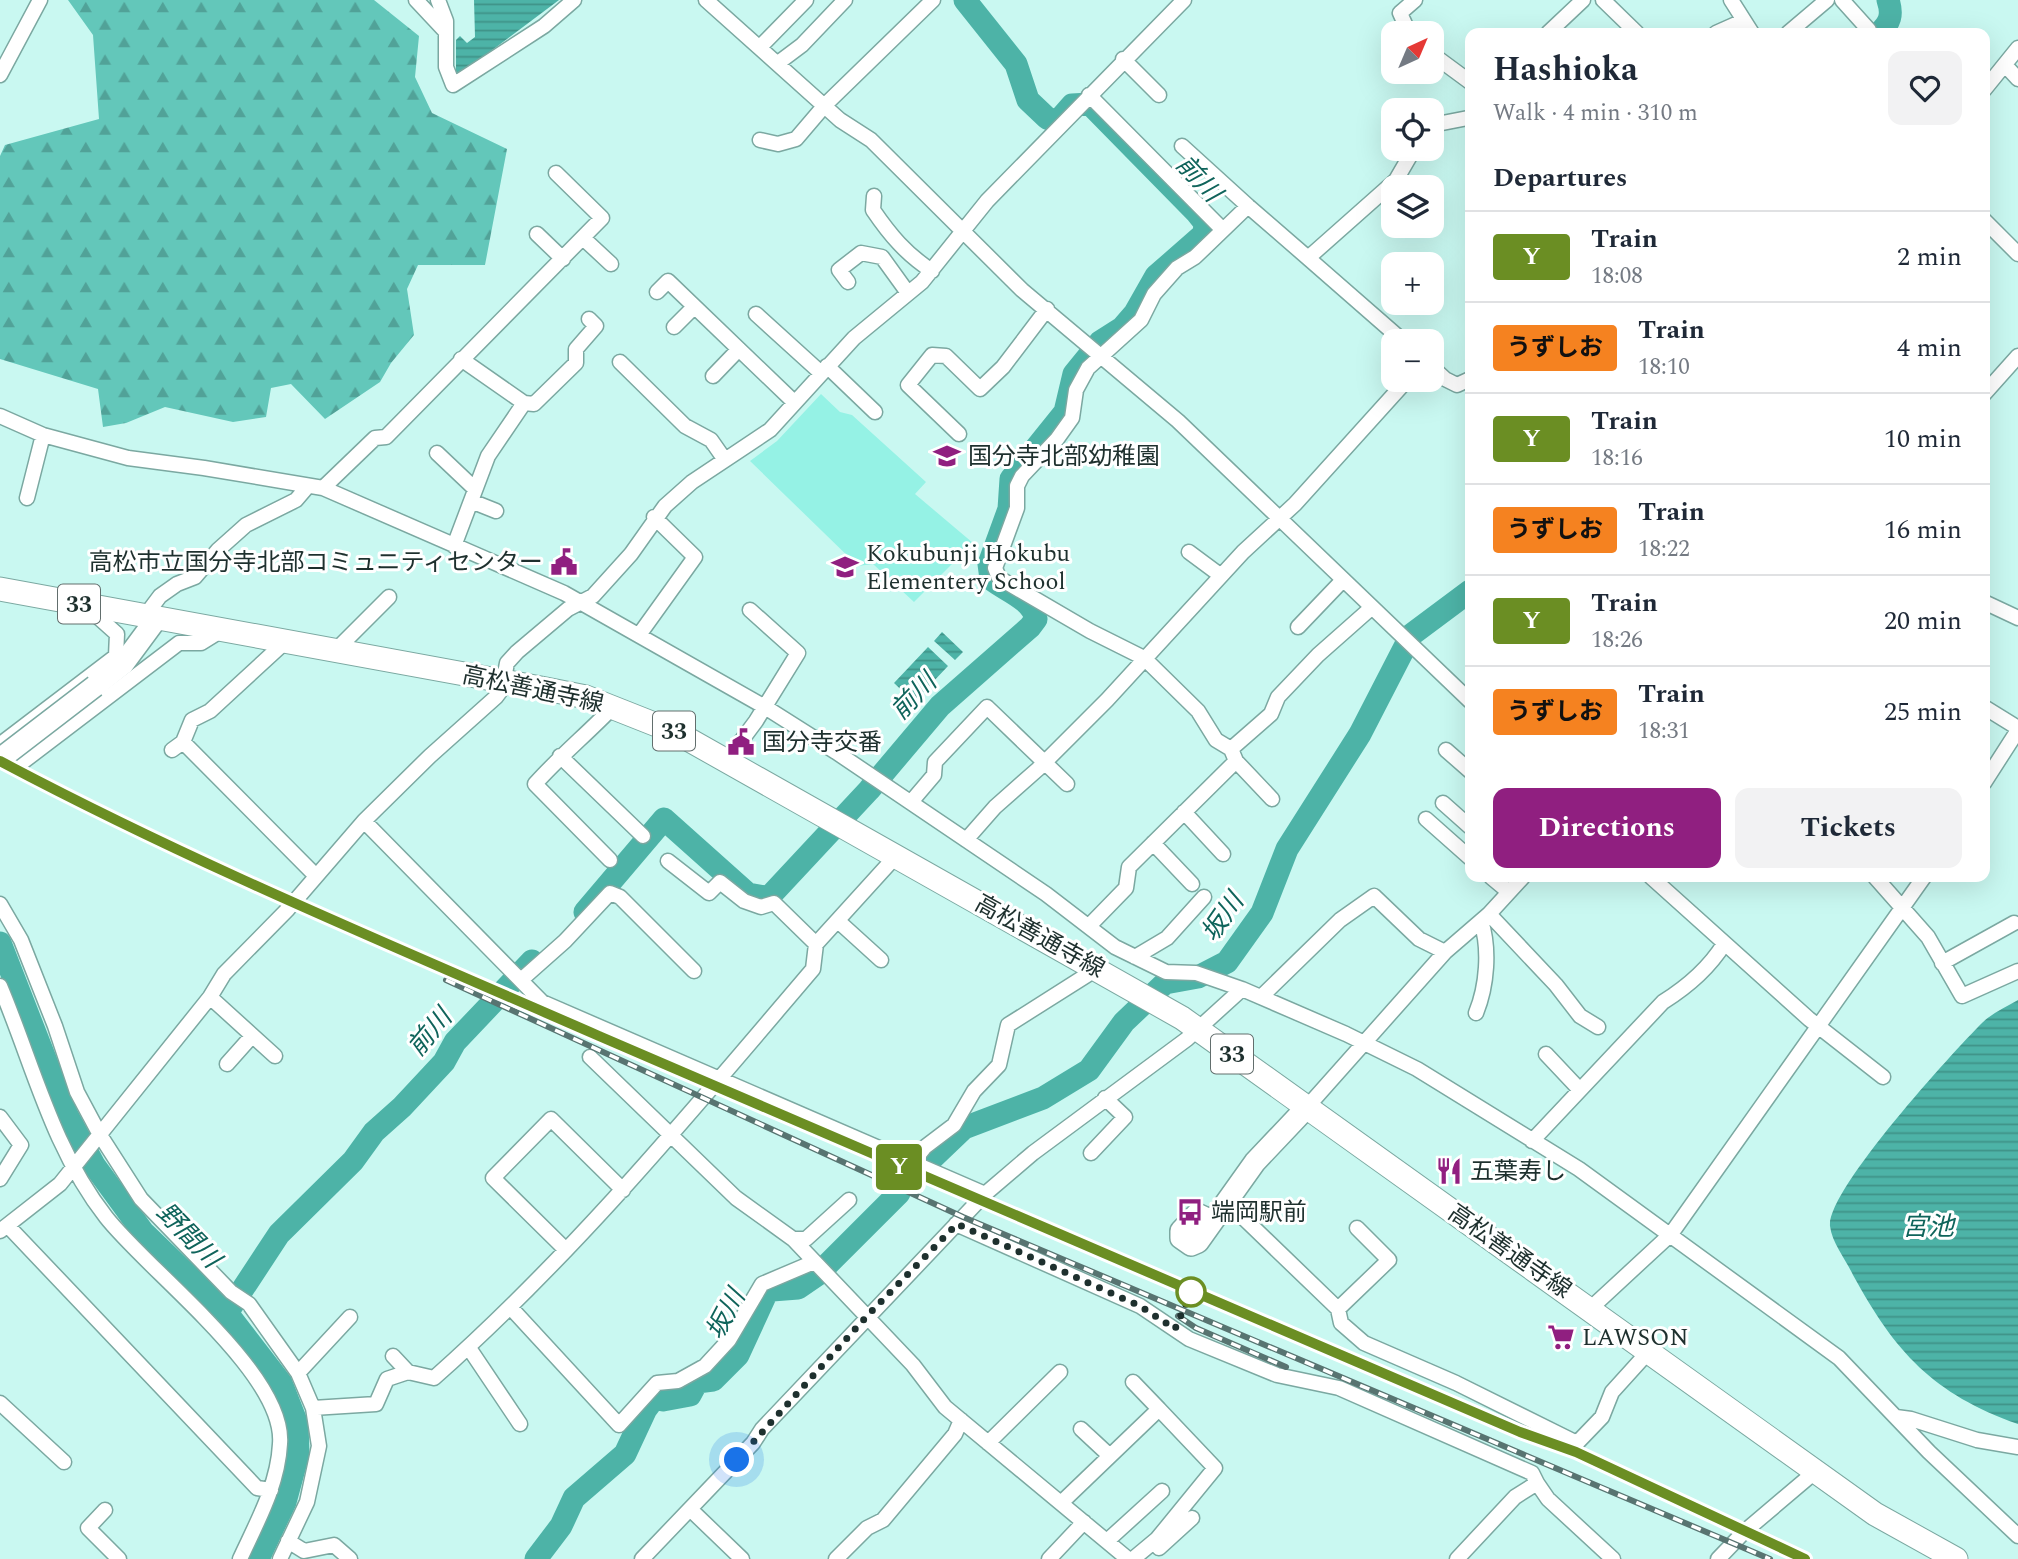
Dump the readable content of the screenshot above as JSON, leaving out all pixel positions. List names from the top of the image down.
{
  "streets": {
    "main road": ["33", "高松善通寺線"]
  },
  "water": [
    "前川",
    "坂川",
    "宮池",
    "野間川"
  ],
  "places": {
    "school or university": ["国分寺北部幼稚園", "Kokubunji Hokubu Elementery School"],
    "public building": ["高松市立国分寺北部コミュニティセンター", "国分寺交番"],
    "restaurant": ["五葉寿し"],
    "bus stop": ["端岡駅前"],
    "supermarket": ["LAWSON"]
  },
  "north": "top right",
  "page": {
    "on_map": "Y",
    "map_buttons": ["+", "−"],
    "heading": [
      ["Hashioka", "Walk · 4 min · 310 m"],
      "Departures"
    ],
    "list": [
      {
        "mark": "Y",
        "name": "Train",
        "note": "18:08",
        "value": "2 min"
      },
      {
        "mark": "うずしお",
        "name": "Train",
        "note": "18:10",
        "value": "4 min"
      },
      {
        "mark": "Y",
        "name": "Train",
        "note": "18:16",
        "value": "10 min"
      },
      {
        "mark": "うずしお",
        "name": "Train",
        "note": "18:22",
        "value": "16 min"
      },
      {
        "mark": "Y",
        "name": "Train",
        "note": "18:26",
        "value": "20 min"
      },
      {
        "mark": "うずしお",
        "name": "Train",
        "note": "18:31",
        "value": "25 min"
      }
    ],
    "buttons": ["Directions", "Tickets"]
  }
}
